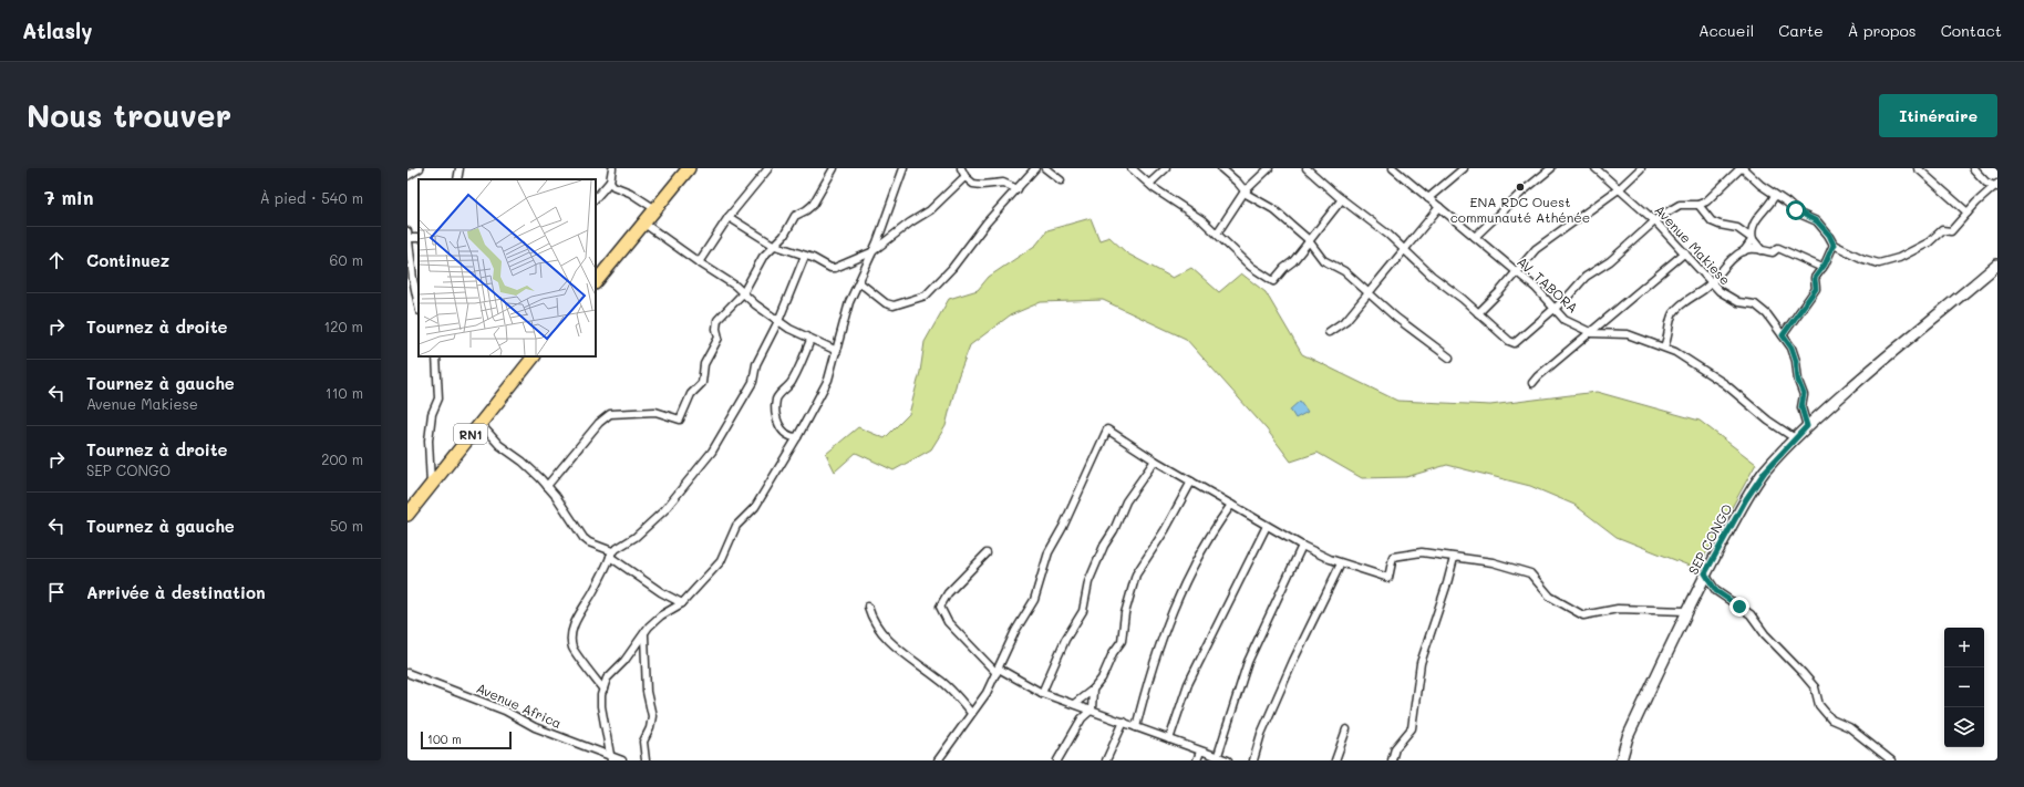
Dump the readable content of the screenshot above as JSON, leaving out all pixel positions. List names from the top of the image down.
{
  "streets": {
    "highway": ["RN1"],
    "street": [
      "Avenue Makiese",
      "AV. TABORA",
      "SEP CONGO",
      "Avenue Africa"
    ]
  },
  "crossings": [
    ["Avenue Makiese", "SEP CONGO"],
    ["AV. TABORA", "SEP CONGO"]
  ],
  "places": ["ENA RDC Ouest communauté Athénée"],
  "scale_bar": "100 m",
  "page": {
    "header": "Atlasly",
    "nav": [
      "Accueil",
      "Carte",
      "À propos",
      "Contact"
    ],
    "buttons": "Itinéraire",
    "title": "Nous trouver",
    "heading": ["7 min", "À pied · 540 m"],
    "list": [
      ["Continuez", "60 m"],
      ["Tournez à droite", "120 m"],
      ["Tournez à gauche", "Avenue Makiese", "110 m"],
      ["Tournez à droite", "SEP CONGO", "200 m"],
      ["Tournez à gauche", "50 m"],
      "Arrivée à destination"
    ],
    "map_buttons": ["+", "−"],
    "scale": "100 m"
  }
}
